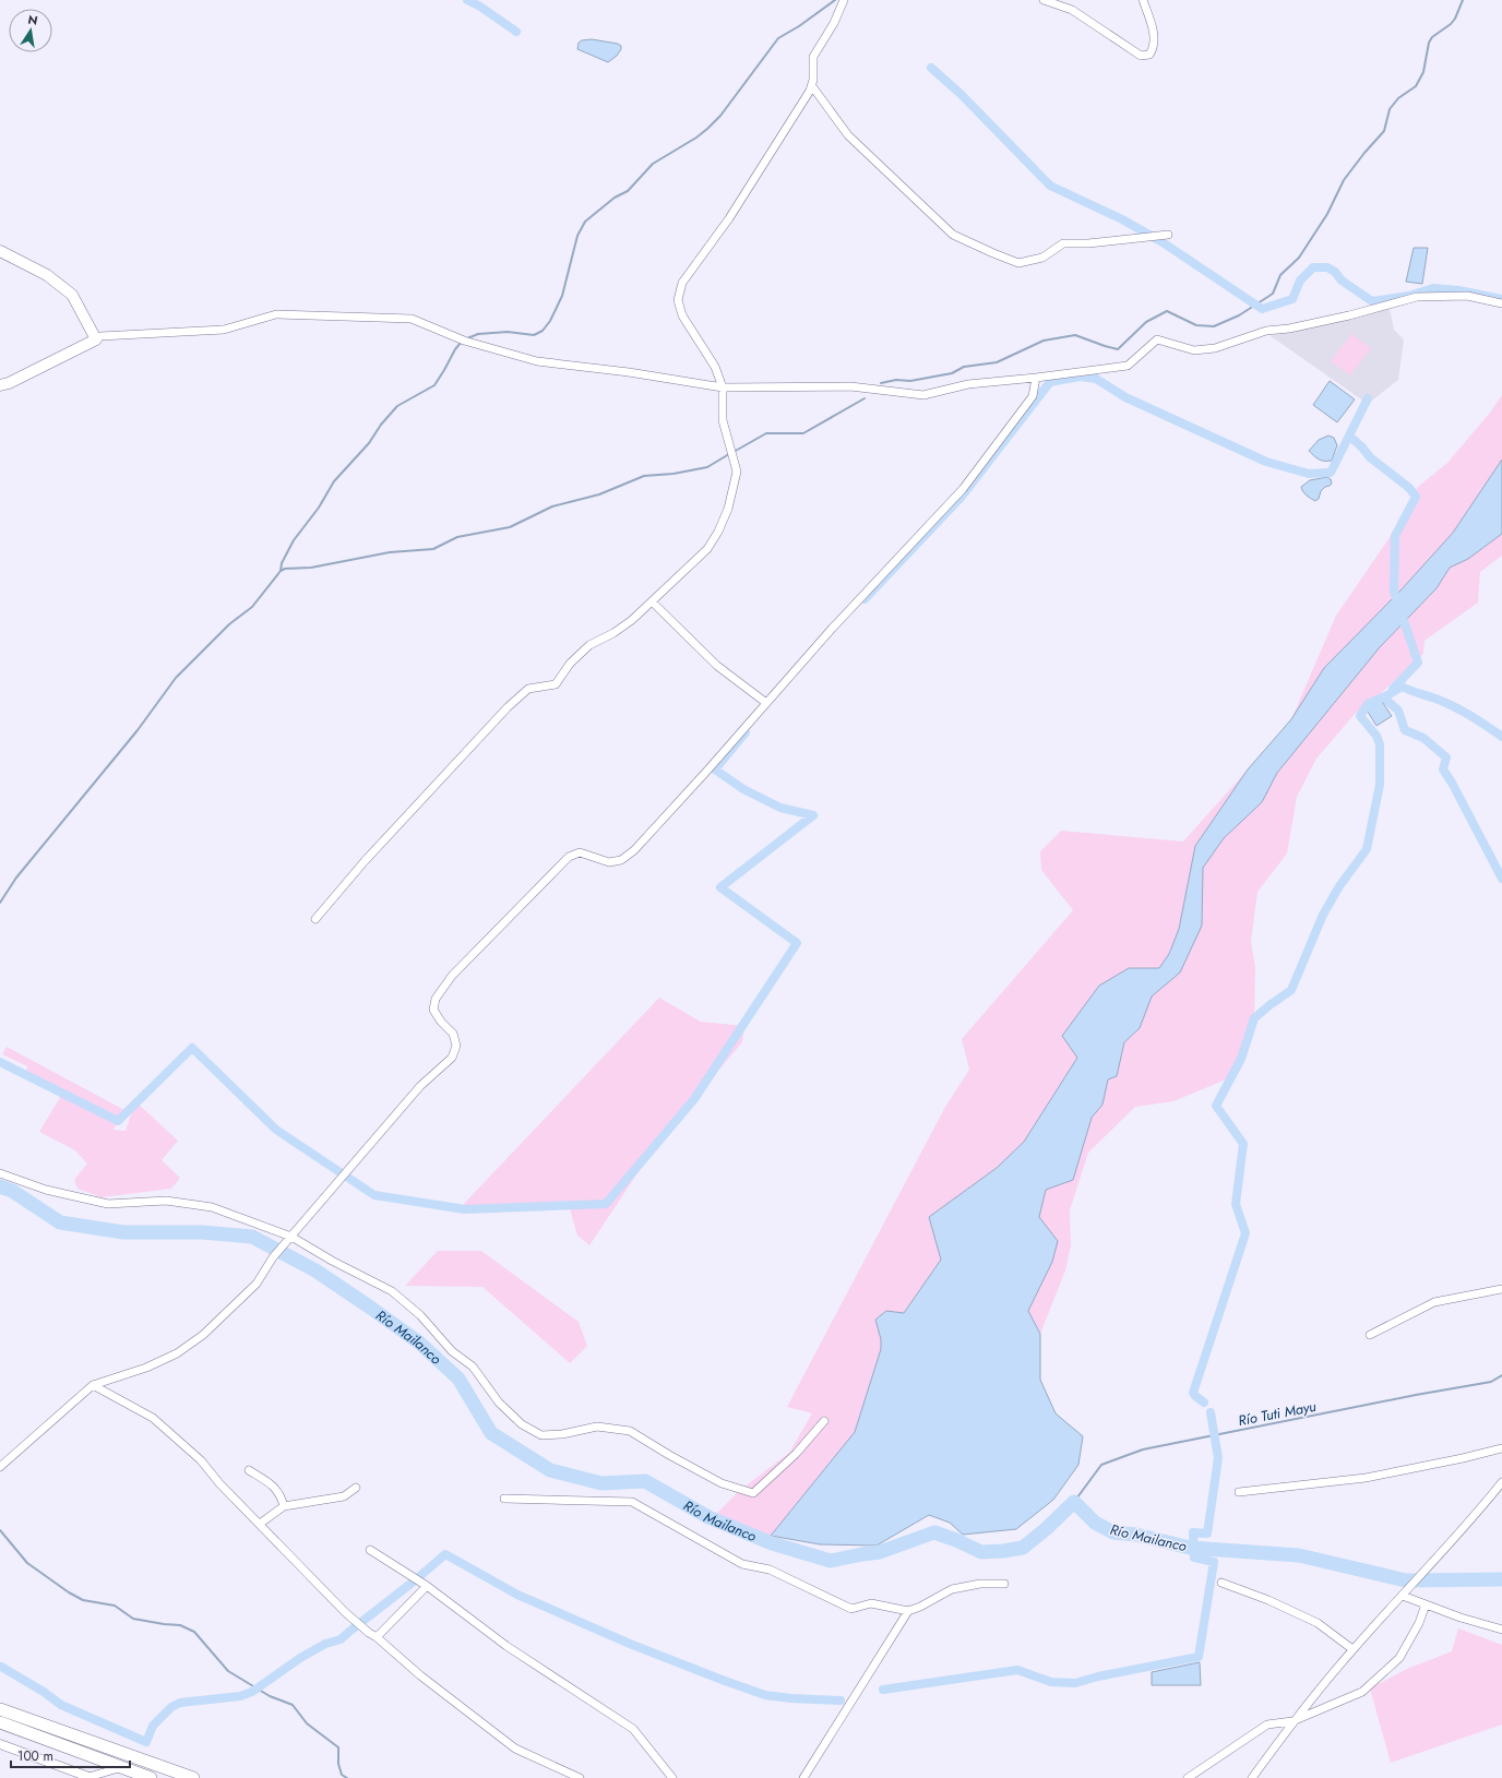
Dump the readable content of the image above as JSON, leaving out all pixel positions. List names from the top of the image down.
{
  "water": ["Río Mailanco", "Río Tuti Mayu"],
  "scale_bar": "100 m",
  "north": "top"
}
